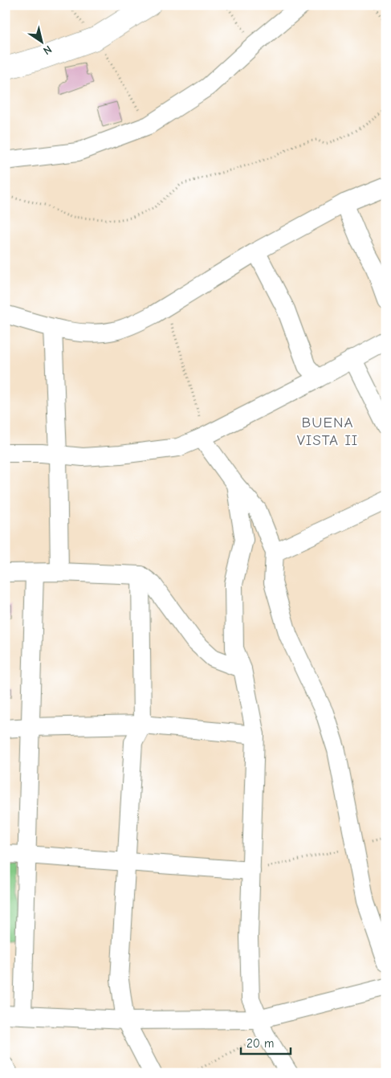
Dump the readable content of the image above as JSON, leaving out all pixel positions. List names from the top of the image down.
{
  "districts": ["BUENA VISTA II"],
  "scale_bar": "20 m",
  "north": "bottom right"
}
